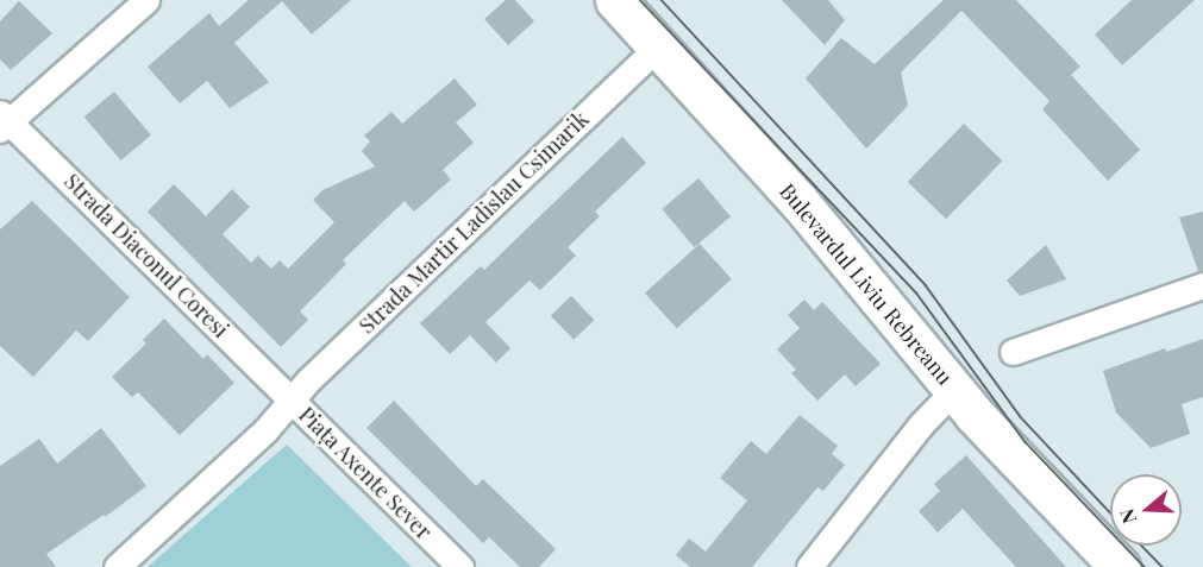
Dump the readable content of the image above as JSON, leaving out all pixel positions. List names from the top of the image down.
{
  "streets": {
    "main road": ["Bulevardul Liviu Rebreanu"],
    "street": ["Strada Martir Ladislau Csimarik", "Strada Diaconul Coresi", "Piața Axente Sever"]
  },
  "crossings": [
    ["Strada Martir Ladislau Csimarik", "Strada Diaconul Coresi"],
    ["Strada Martir Ladislau Csimarik", "Bulevardul Liviu Rebreanu"],
    ["Strada Martir Ladislau Csimarik", "Piața Axente Sever"],
    ["Strada Diaconul Coresi", "Piața Axente Sever"]
  ],
  "north": "left"
}
